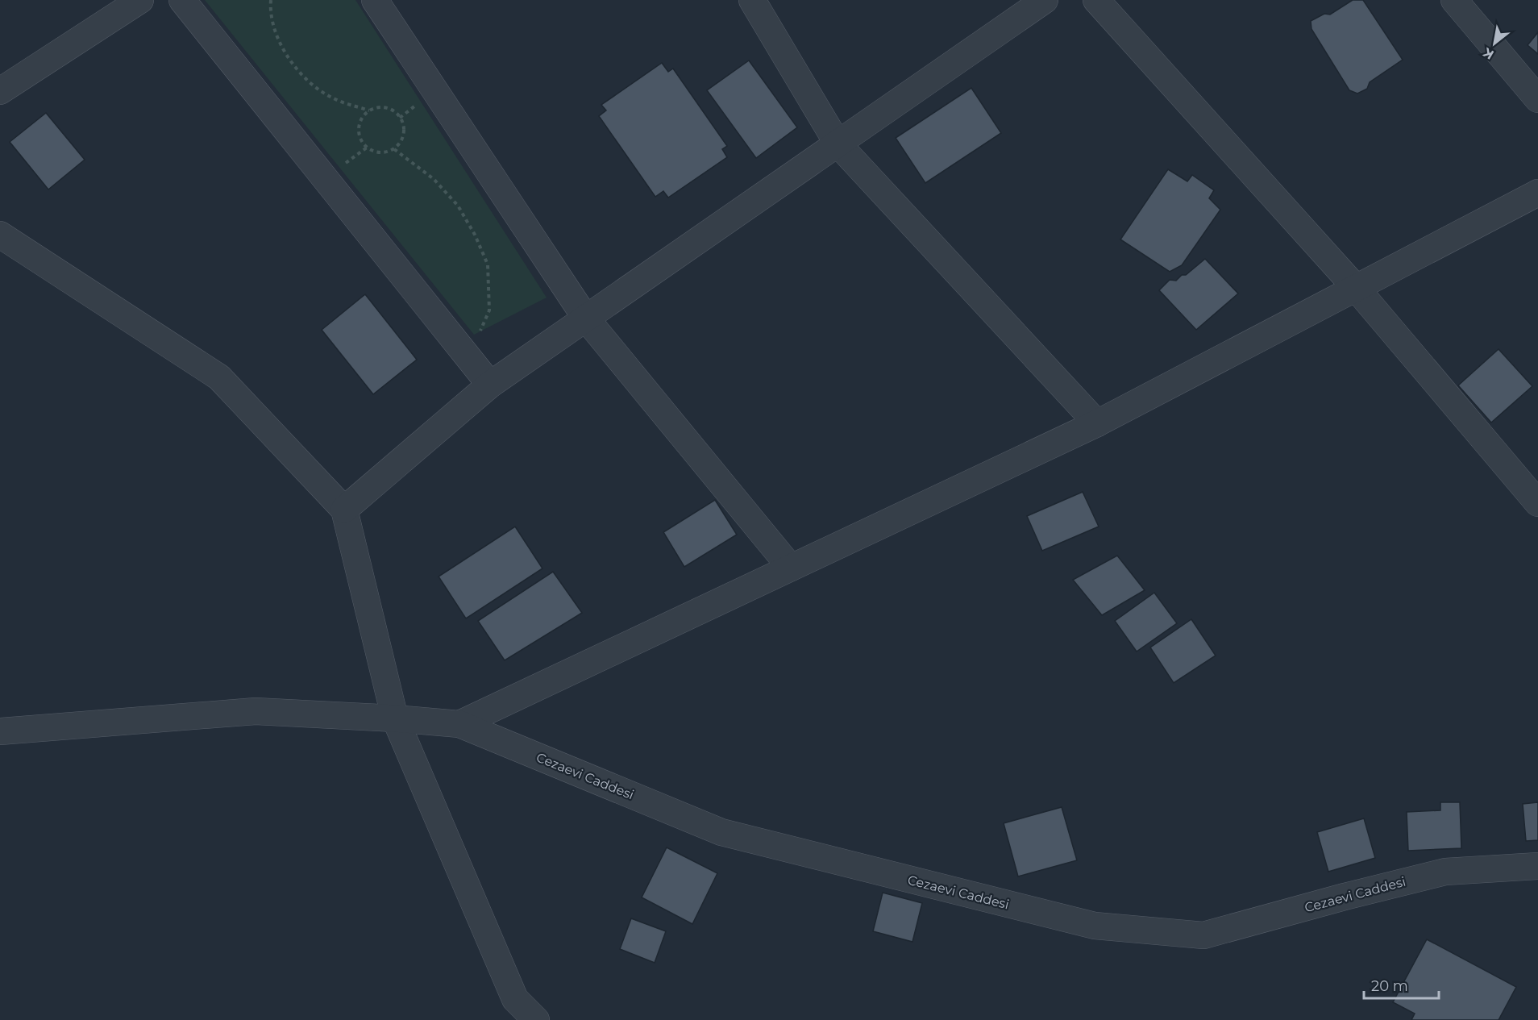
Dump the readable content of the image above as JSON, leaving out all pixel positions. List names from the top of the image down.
{
  "streets": {
    "street": ["Cezaevi Caddesi"]
  },
  "scale_bar": "20 m",
  "north": "bottom left"
}
